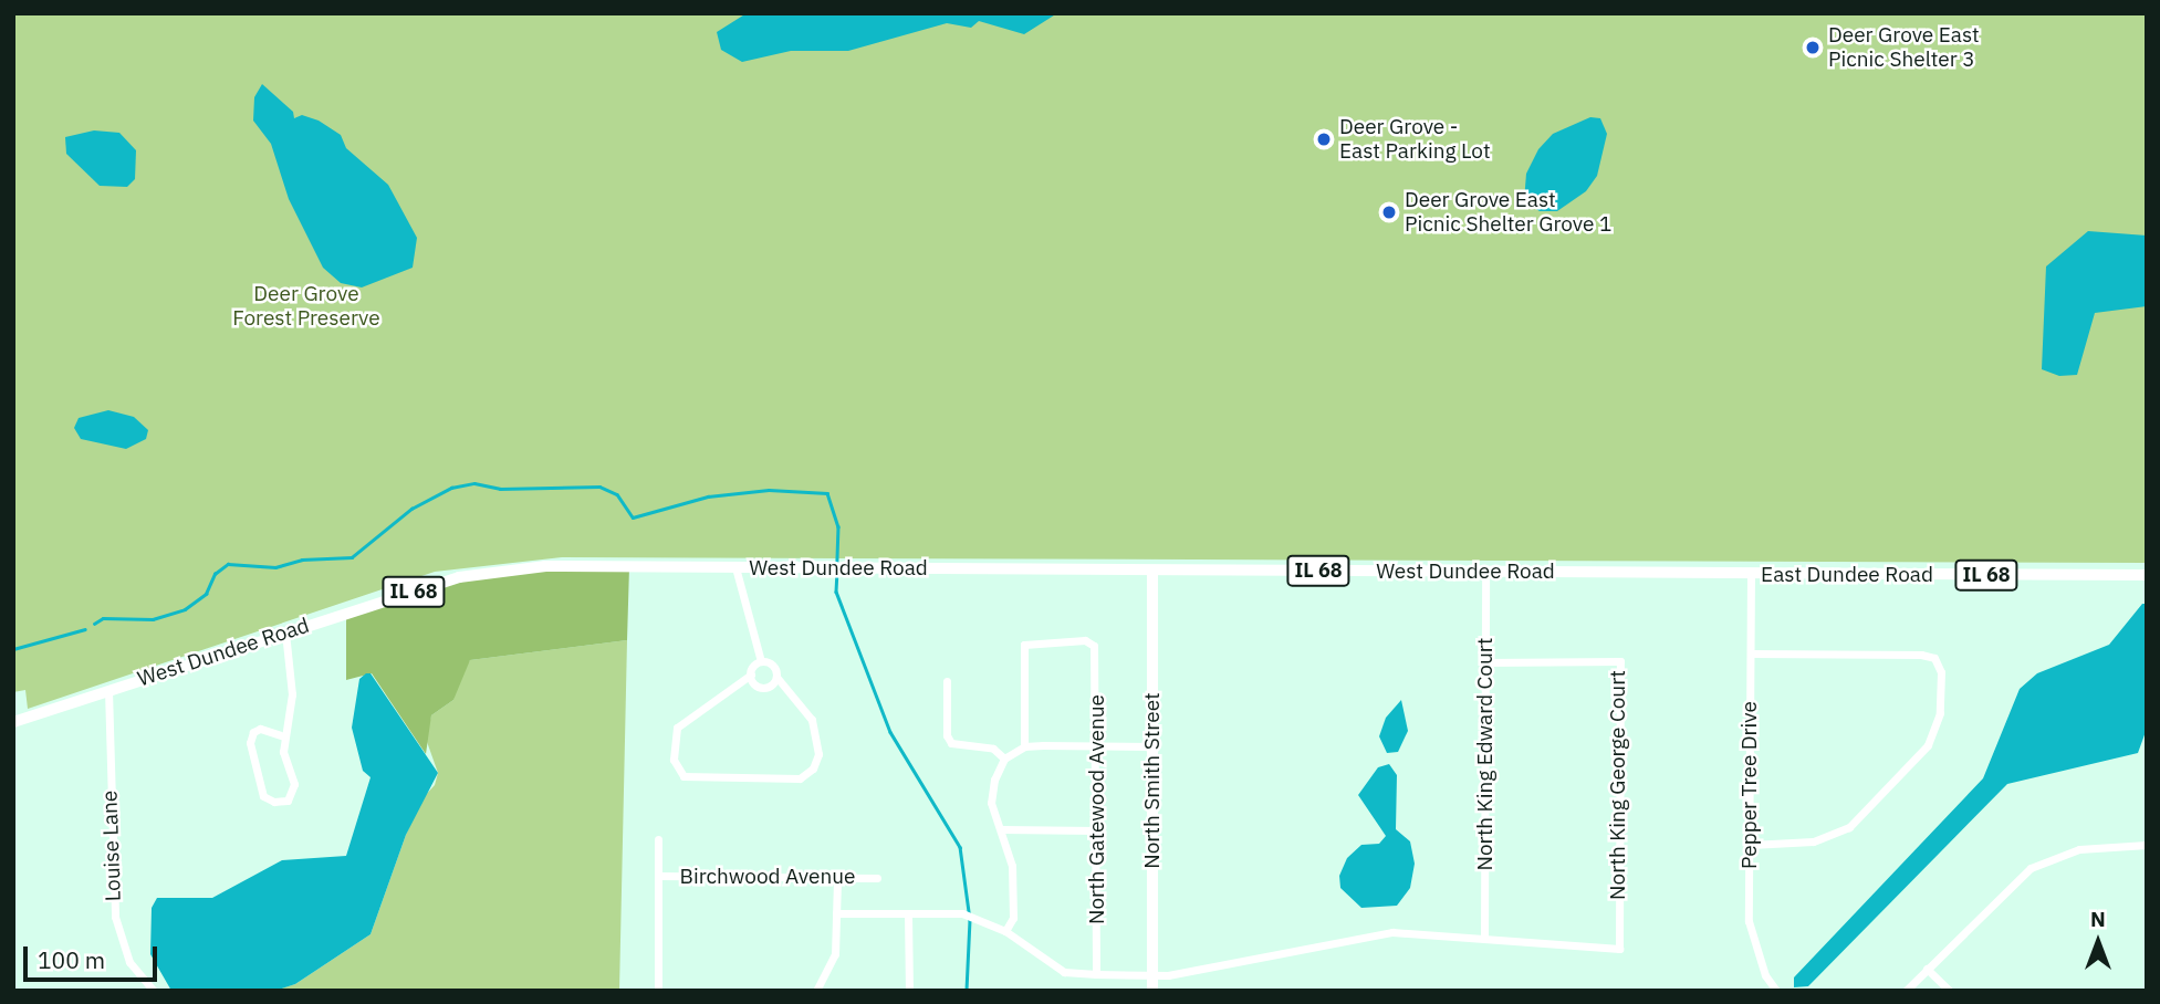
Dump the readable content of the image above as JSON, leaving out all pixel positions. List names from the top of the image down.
{
  "streets": {
    "main road": ["West Dundee Road", "IL 68", "East Dundee Road"],
    "street": [
      "North King Edward Court",
      "North Smith Street",
      "North King George Court",
      "Pepper Tree Drive",
      "North Gatewood Avenue",
      "Louise Lane",
      "Birchwood Avenue"
    ]
  },
  "crossings": [
    ["West Dundee Road", "East Dundee Road"],
    ["West Dundee Road", "North King Edward Court"],
    ["West Dundee Road", "North Smith Street"],
    ["West Dundee Road", "Louise Lane"],
    ["East Dundee Road", "Pepper Tree Drive"],
    ["North King Edward Court", "North King George Court"]
  ],
  "parks": ["Deer Grove Forest Preserve"],
  "places": ["Deer Grove East Picnic Shelter 3", "Deer Grove - East Parking Lot", "Deer Grove East Picnic Shelter Grove 1"],
  "scale_bar": "100 m",
  "north": "top"
}
